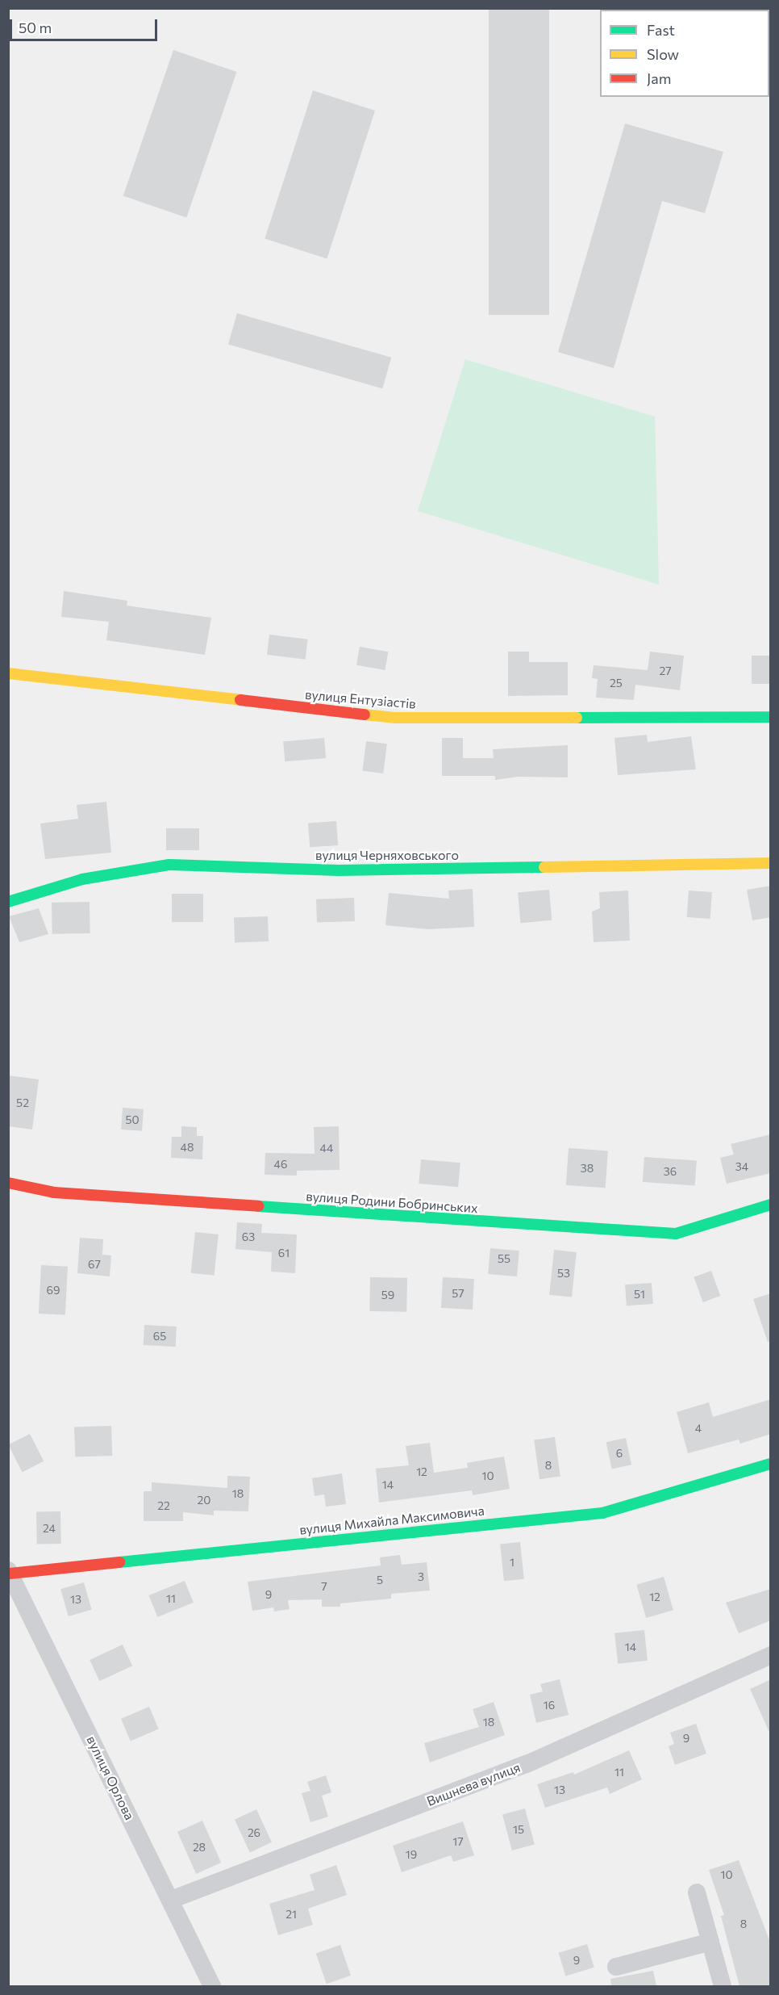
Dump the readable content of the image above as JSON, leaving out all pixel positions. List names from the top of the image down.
{
  "streets": {
    "street": [
      "вулиця Ентузіастів",
      "вулиця Черняховського",
      "вулиця Родини Бобринських",
      "вулиця Михайла Максимовича",
      "вулиця Орлова",
      "Вишнева вулиця"
    ]
  },
  "crossings": [
    ["вулиця Михайла Максимовича", "вулиця Орлова"],
    ["вулиця Орлова", "Вишнева вулиця"]
  ],
  "house_numbers": [
    "27",
    "25",
    "52",
    "50",
    "48",
    "44",
    "46",
    "34",
    "38",
    "36",
    "63",
    "61",
    "55",
    "67",
    "53",
    "69",
    "57",
    "51",
    "59",
    "65",
    "4",
    "6",
    "8",
    "12",
    "10",
    "14",
    "18",
    "20",
    "22",
    "24",
    "1",
    "3",
    "5",
    "7",
    "9",
    "12",
    "11",
    "13",
    "14",
    "16",
    "18",
    "9",
    "11",
    "13",
    "15",
    "26",
    "17",
    "28",
    "19",
    "10",
    "21",
    "8",
    "9"
  ],
  "legend": ["Fast", "Slow", "Jam"],
  "scale_bar": "50 m"
}
